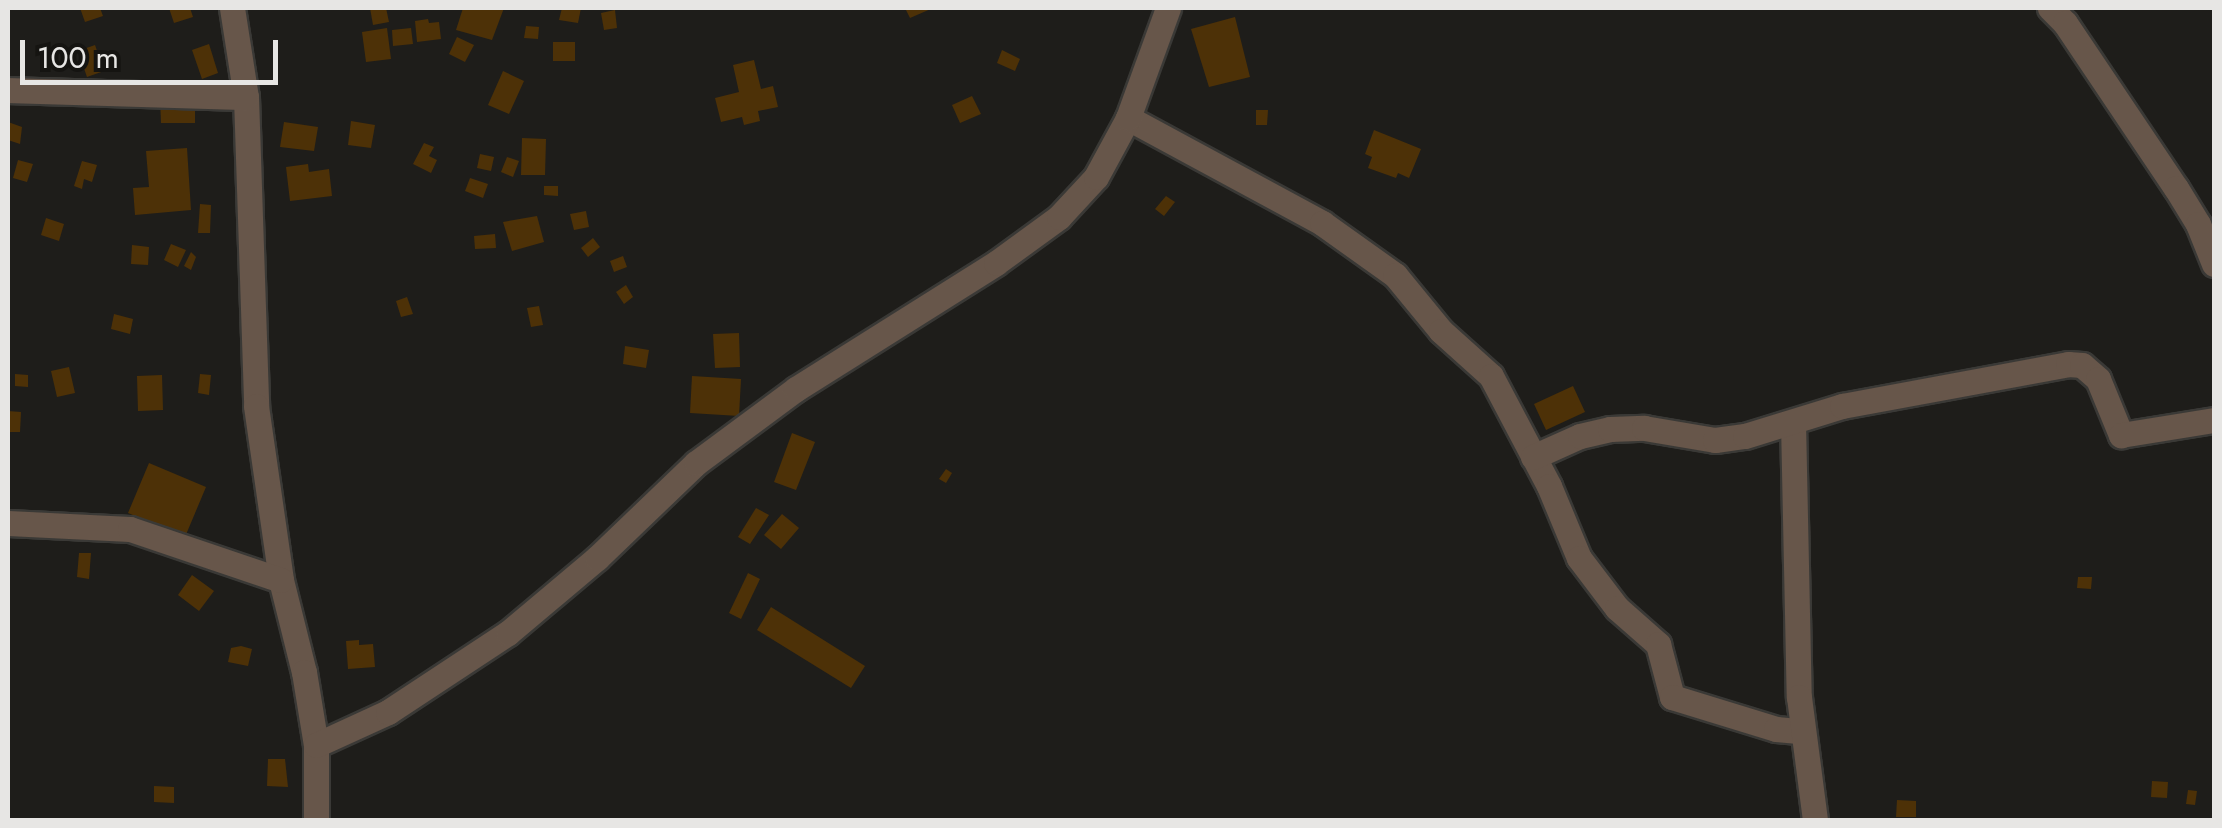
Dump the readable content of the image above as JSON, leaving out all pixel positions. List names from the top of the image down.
{
  "scale_bar": "100 m"
}
